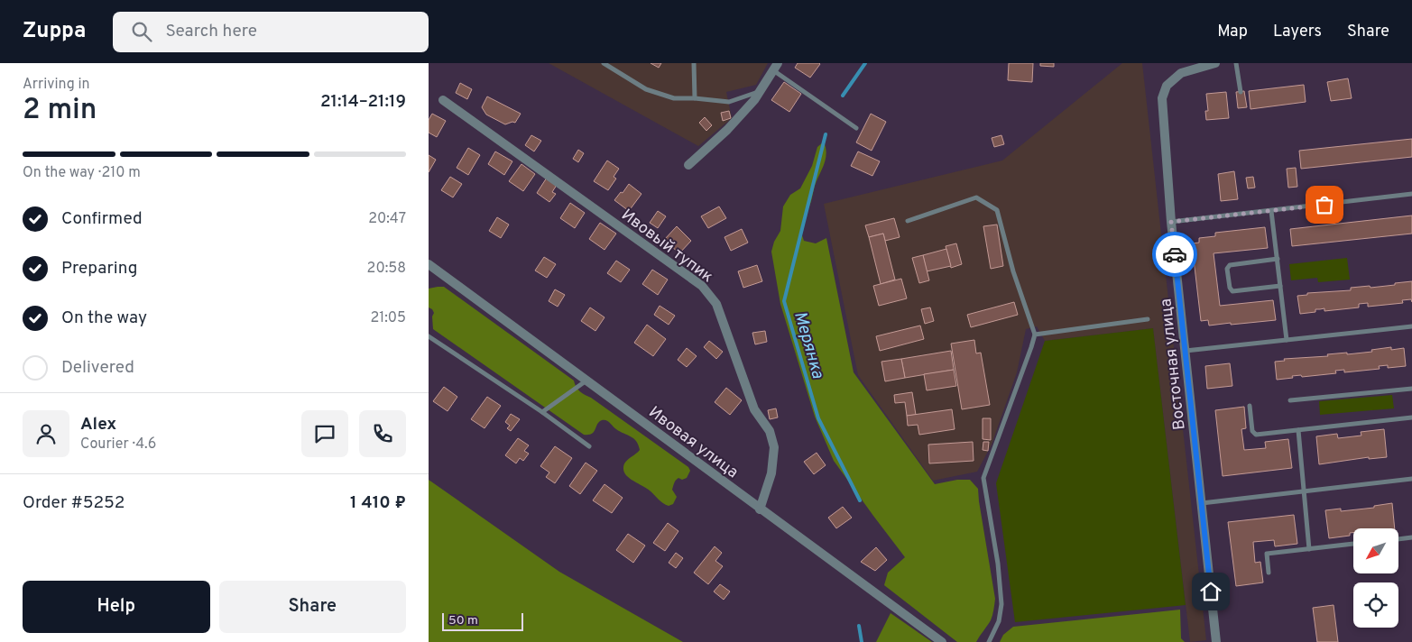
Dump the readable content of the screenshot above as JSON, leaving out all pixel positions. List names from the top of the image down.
{
  "streets": {
    "street": ["Ивовый тупик", "Восточная улица", "Ивовая улица"]
  },
  "crossings": [
    ["Ивовый тупик", "Ивовая улица"]
  ],
  "water": ["Мерянка"],
  "scale_bar": "50 m",
  "north": "bottom left",
  "page": {
    "header": "Zuppa",
    "search": "Search here",
    "nav": ["Map", "Layers", "Share"],
    "heading": ["2 min", "Arriving in", "21:14–21:19"],
    "panel": [
      "Alex",
      "Courier · 4.6",
      "Order #5252",
      "1 410 ₽"
    ],
    "bar": "On the way · 210 m",
    "list": [
      ["Confirmed", "20:47"],
      ["Preparing", "20:58"],
      ["On the way", "21:05"],
      "Delivered"
    ],
    "buttons": ["Help", "Share"],
    "scale": "50 m"
  }
}
